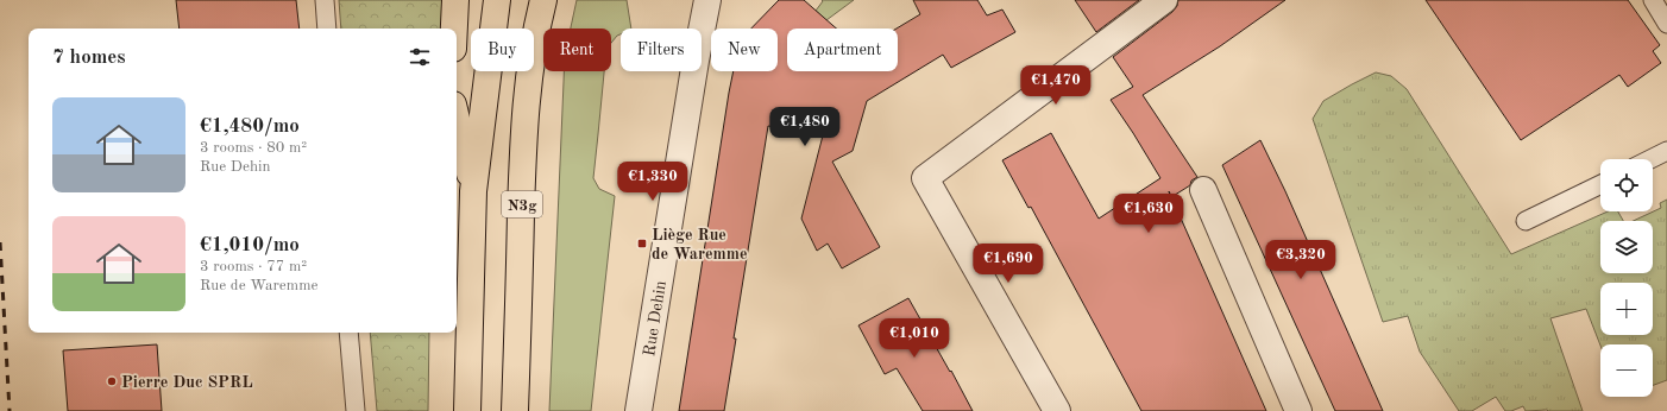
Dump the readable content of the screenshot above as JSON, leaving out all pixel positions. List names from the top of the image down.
{
  "streets": {
    "main road": ["N3g"],
    "street": ["Rue Dehin"]
  },
  "places": {
    "transit": ["Liège Rue de Waremme"],
    "other": ["Pierre Duc SPRL"]
  },
  "page": {
    "chip": [
      "Buy",
      "Rent",
      "Filters",
      "New",
      "Apartment"
    ],
    "heading": "7 homes",
    "price": [
      "€1,470",
      "€1,480",
      "€1,330",
      "€1,630",
      "€3,320",
      "€1,690",
      "€1,010"
    ],
    "list": [
      {
        "name": "€1,480/mo",
        "note": "3 rooms · 80 m² · Rue Dehin"
      },
      {
        "name": "€1,010/mo",
        "note": "3 rooms · 77 m² · Rue de Waremme"
      }
    ],
    "map_buttons": ["+", "−"]
  }
}
